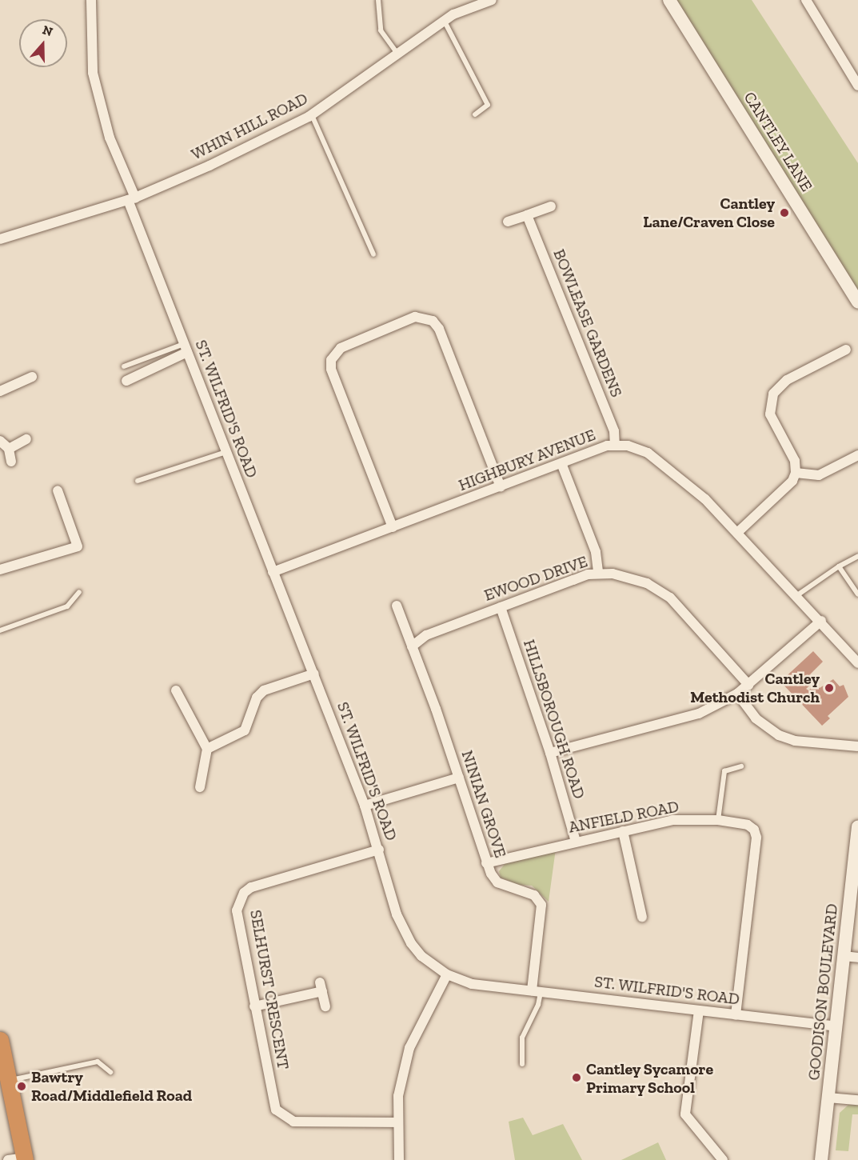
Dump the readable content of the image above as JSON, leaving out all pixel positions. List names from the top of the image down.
{
  "streets": {
    "main road": ["CANTLEY LANE", "GOODISON BOULEVARD"],
    "street": [
      "WHIN HILL ROAD",
      "BOWLEASE GARDENS",
      "ST. WILFRID'S ROAD",
      "HIGHBURY AVENUE",
      "EWOOD DRIVE",
      "HILLSBOROUGH ROAD",
      "NINIAN GROVE",
      "ANFIELD ROAD",
      "SELHURST CRESCENT"
    ]
  },
  "crossings": [
    ["WHIN HILL ROAD", "ST. WILFRID'S ROAD"],
    ["BOWLEASE GARDENS", "HIGHBURY AVENUE"],
    ["ST. WILFRID'S ROAD", "HIGHBURY AVENUE"],
    ["ST. WILFRID'S ROAD", "NINIAN GROVE"],
    ["ST. WILFRID'S ROAD", "ANFIELD ROAD"],
    ["ST. WILFRID'S ROAD", "SELHURST CRESCENT"],
    ["ST. WILFRID'S ROAD", "GOODISON BOULEVARD"],
    ["EWOOD DRIVE", "HILLSBOROUGH ROAD"],
    ["EWOOD DRIVE", "NINIAN GROVE"],
    ["HILLSBOROUGH ROAD", "ANFIELD ROAD"],
    ["NINIAN GROVE", "ANFIELD ROAD"]
  ],
  "places": [
    "Cantley Lane/Craven Close",
    "Cantley Methodist Church",
    "Cantley Sycamore Primary School",
    "Bawtry Road/Middlefield Road"
  ],
  "north": "top"
}
